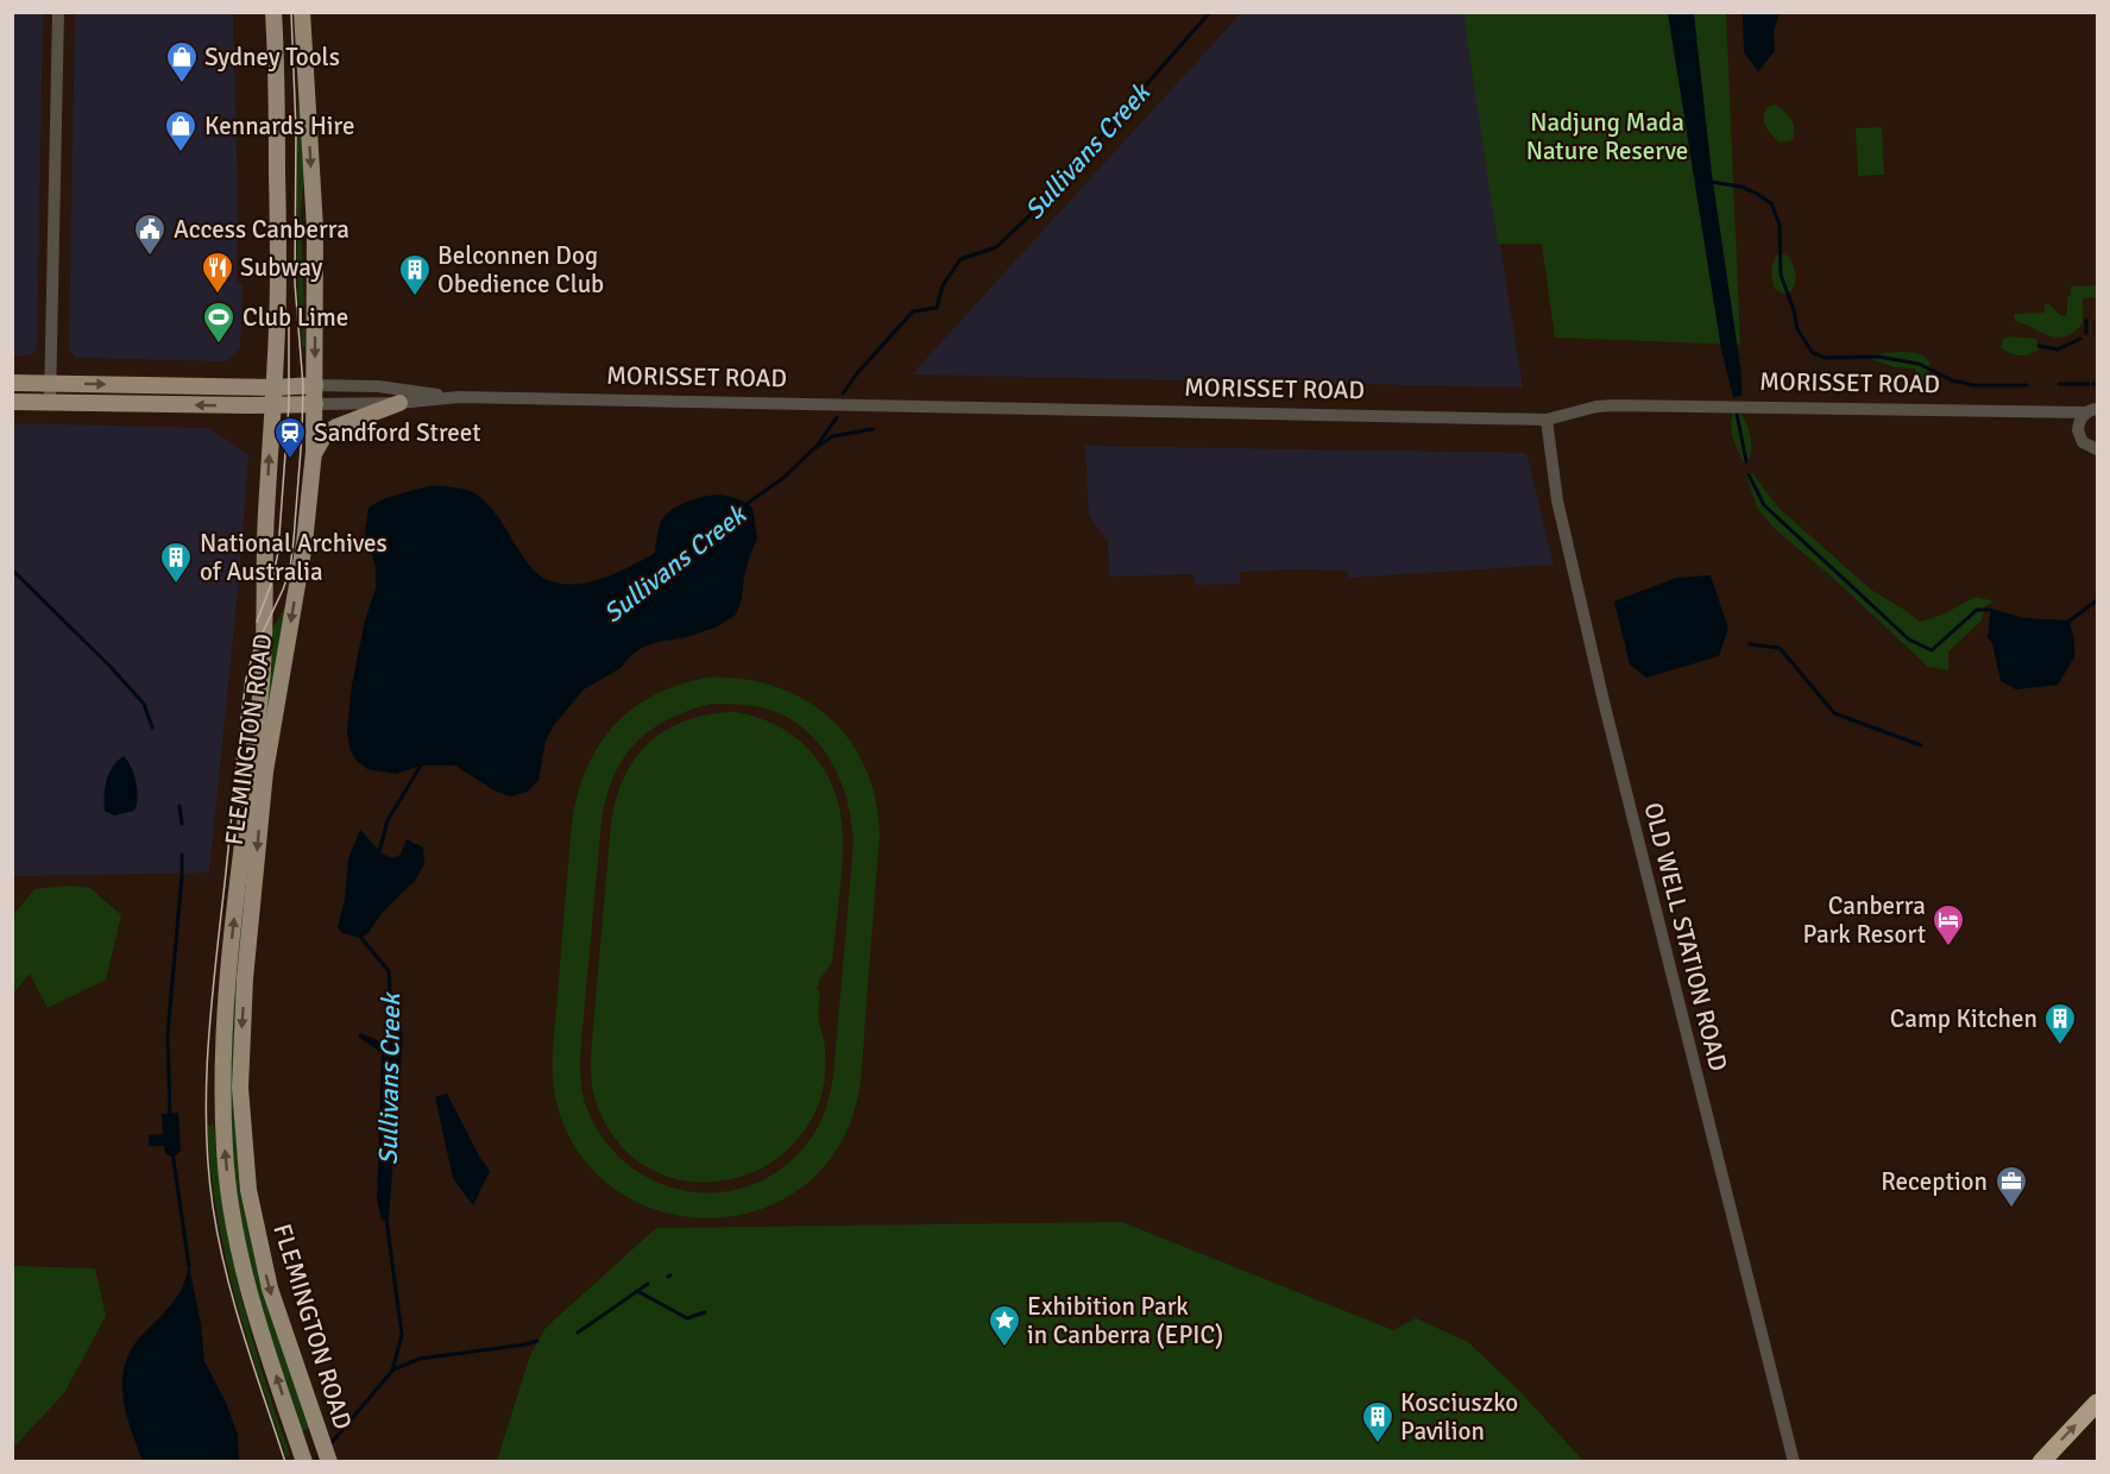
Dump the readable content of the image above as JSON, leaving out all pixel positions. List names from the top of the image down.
{
  "streets": {
    "main road": ["MORISSET ROAD", "FLEMINGTON ROAD"],
    "street": ["OLD WELL STATION ROAD"]
  },
  "crossings": [
    ["MORISSET ROAD", "FLEMINGTON ROAD"],
    ["MORISSET ROAD", "OLD WELL STATION ROAD"]
  ],
  "water": ["Sullivans Creek"],
  "parks": ["Nadjung Mada Nature Reserve"],
  "places": {
    "shop": ["Sydney Tools", "Kennards Hire"],
    "public building": ["Access Canberra"],
    "restaurant": ["Subway"],
    "building": [
      "Belconnen Dog Obedience Club",
      "National Archives of Australia",
      "Camp Kitchen",
      "Kosciuszko Pavilion"
    ],
    "sports": ["Club Lime"],
    "station": ["Sandford Street"],
    "hotel": ["Canberra Park Resort"],
    "office": ["Reception"],
    "place": ["Exhibition Park in Canberra (EPIC)"]
  }
}
